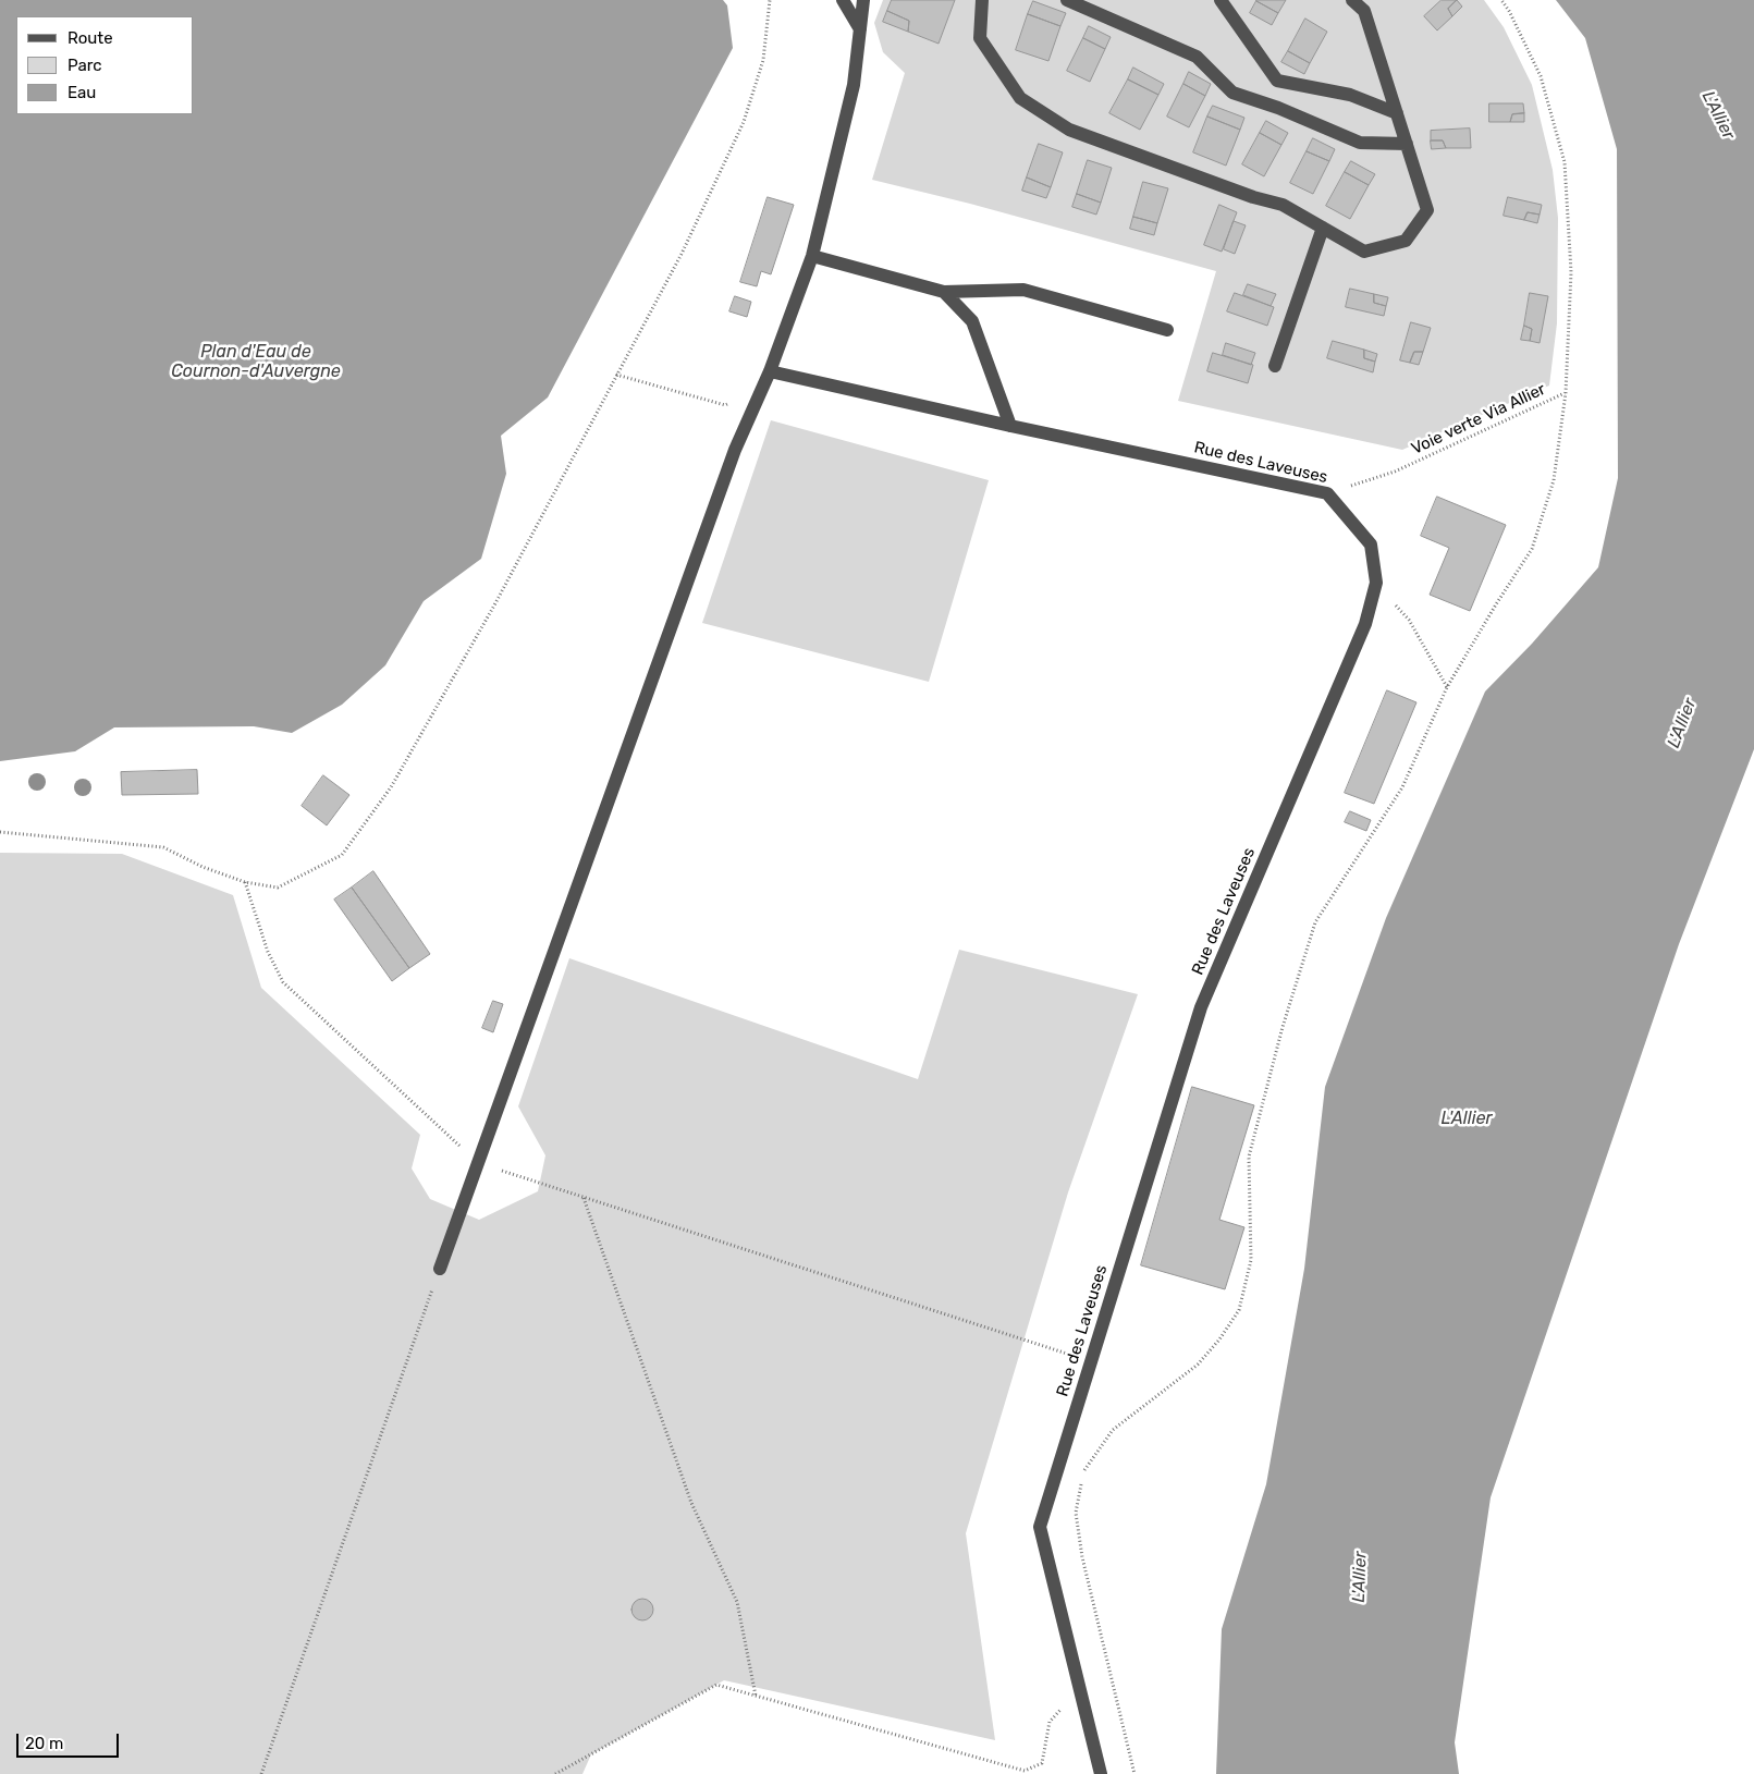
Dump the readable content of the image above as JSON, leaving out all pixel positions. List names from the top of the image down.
{
  "streets": {
    "street": ["Rue des Laveuses"],
    "path": ["Voie verte Via Allier"]
  },
  "crossings": [
    ["Voie verte Via Allier", "Rue des Laveuses"]
  ],
  "water": ["L'Allier", "Plan d'Eau de Cournon-d'Auvergne"],
  "legend": ["Route", "Parc", "Eau"],
  "scale_bar": "20 m"
}
